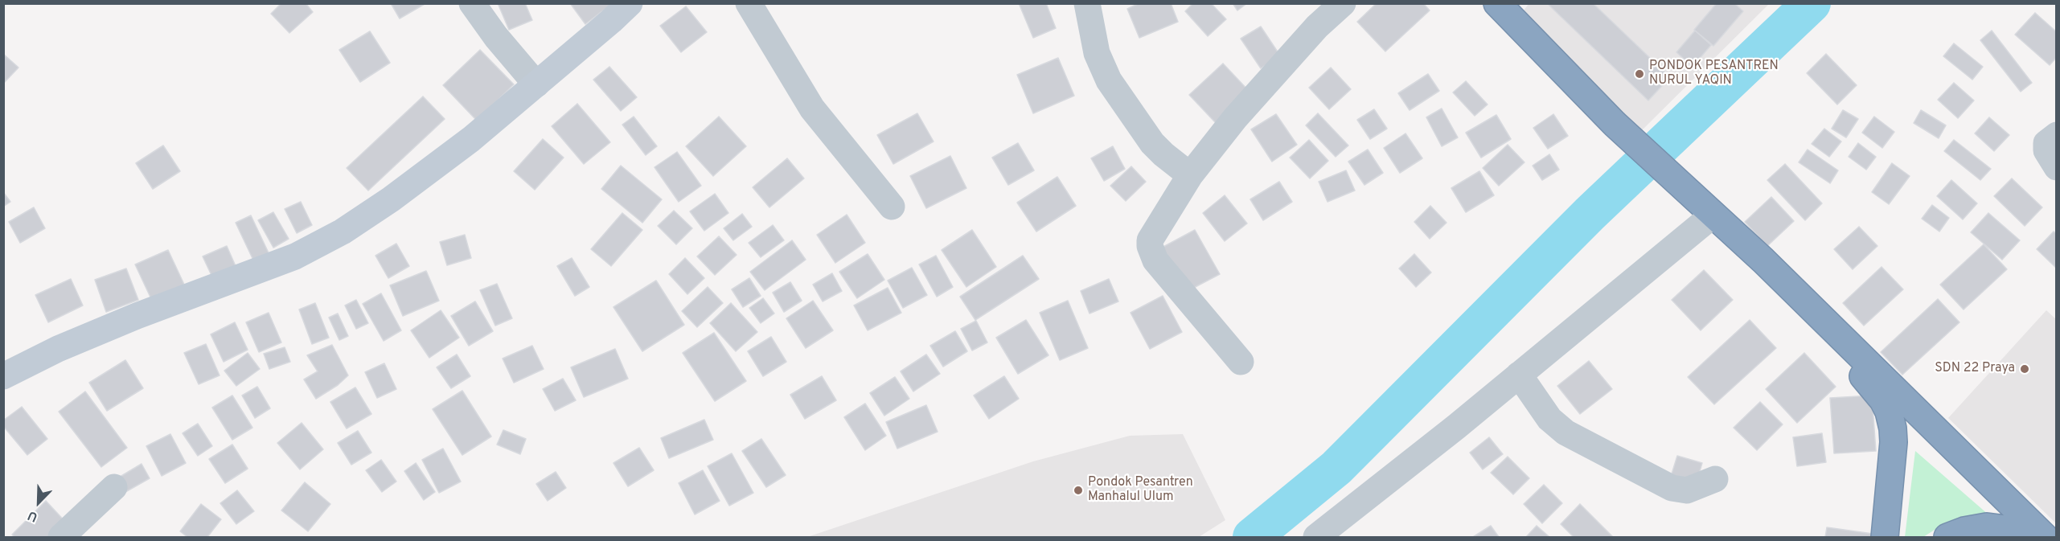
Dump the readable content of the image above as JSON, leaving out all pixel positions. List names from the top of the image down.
{
  "places": ["PONDOK PESANTREN NURUL YAQIN", "SDN 22 Praya", "Pondok Pesantren Manhalul Ulum"],
  "north": "bottom left"
}
